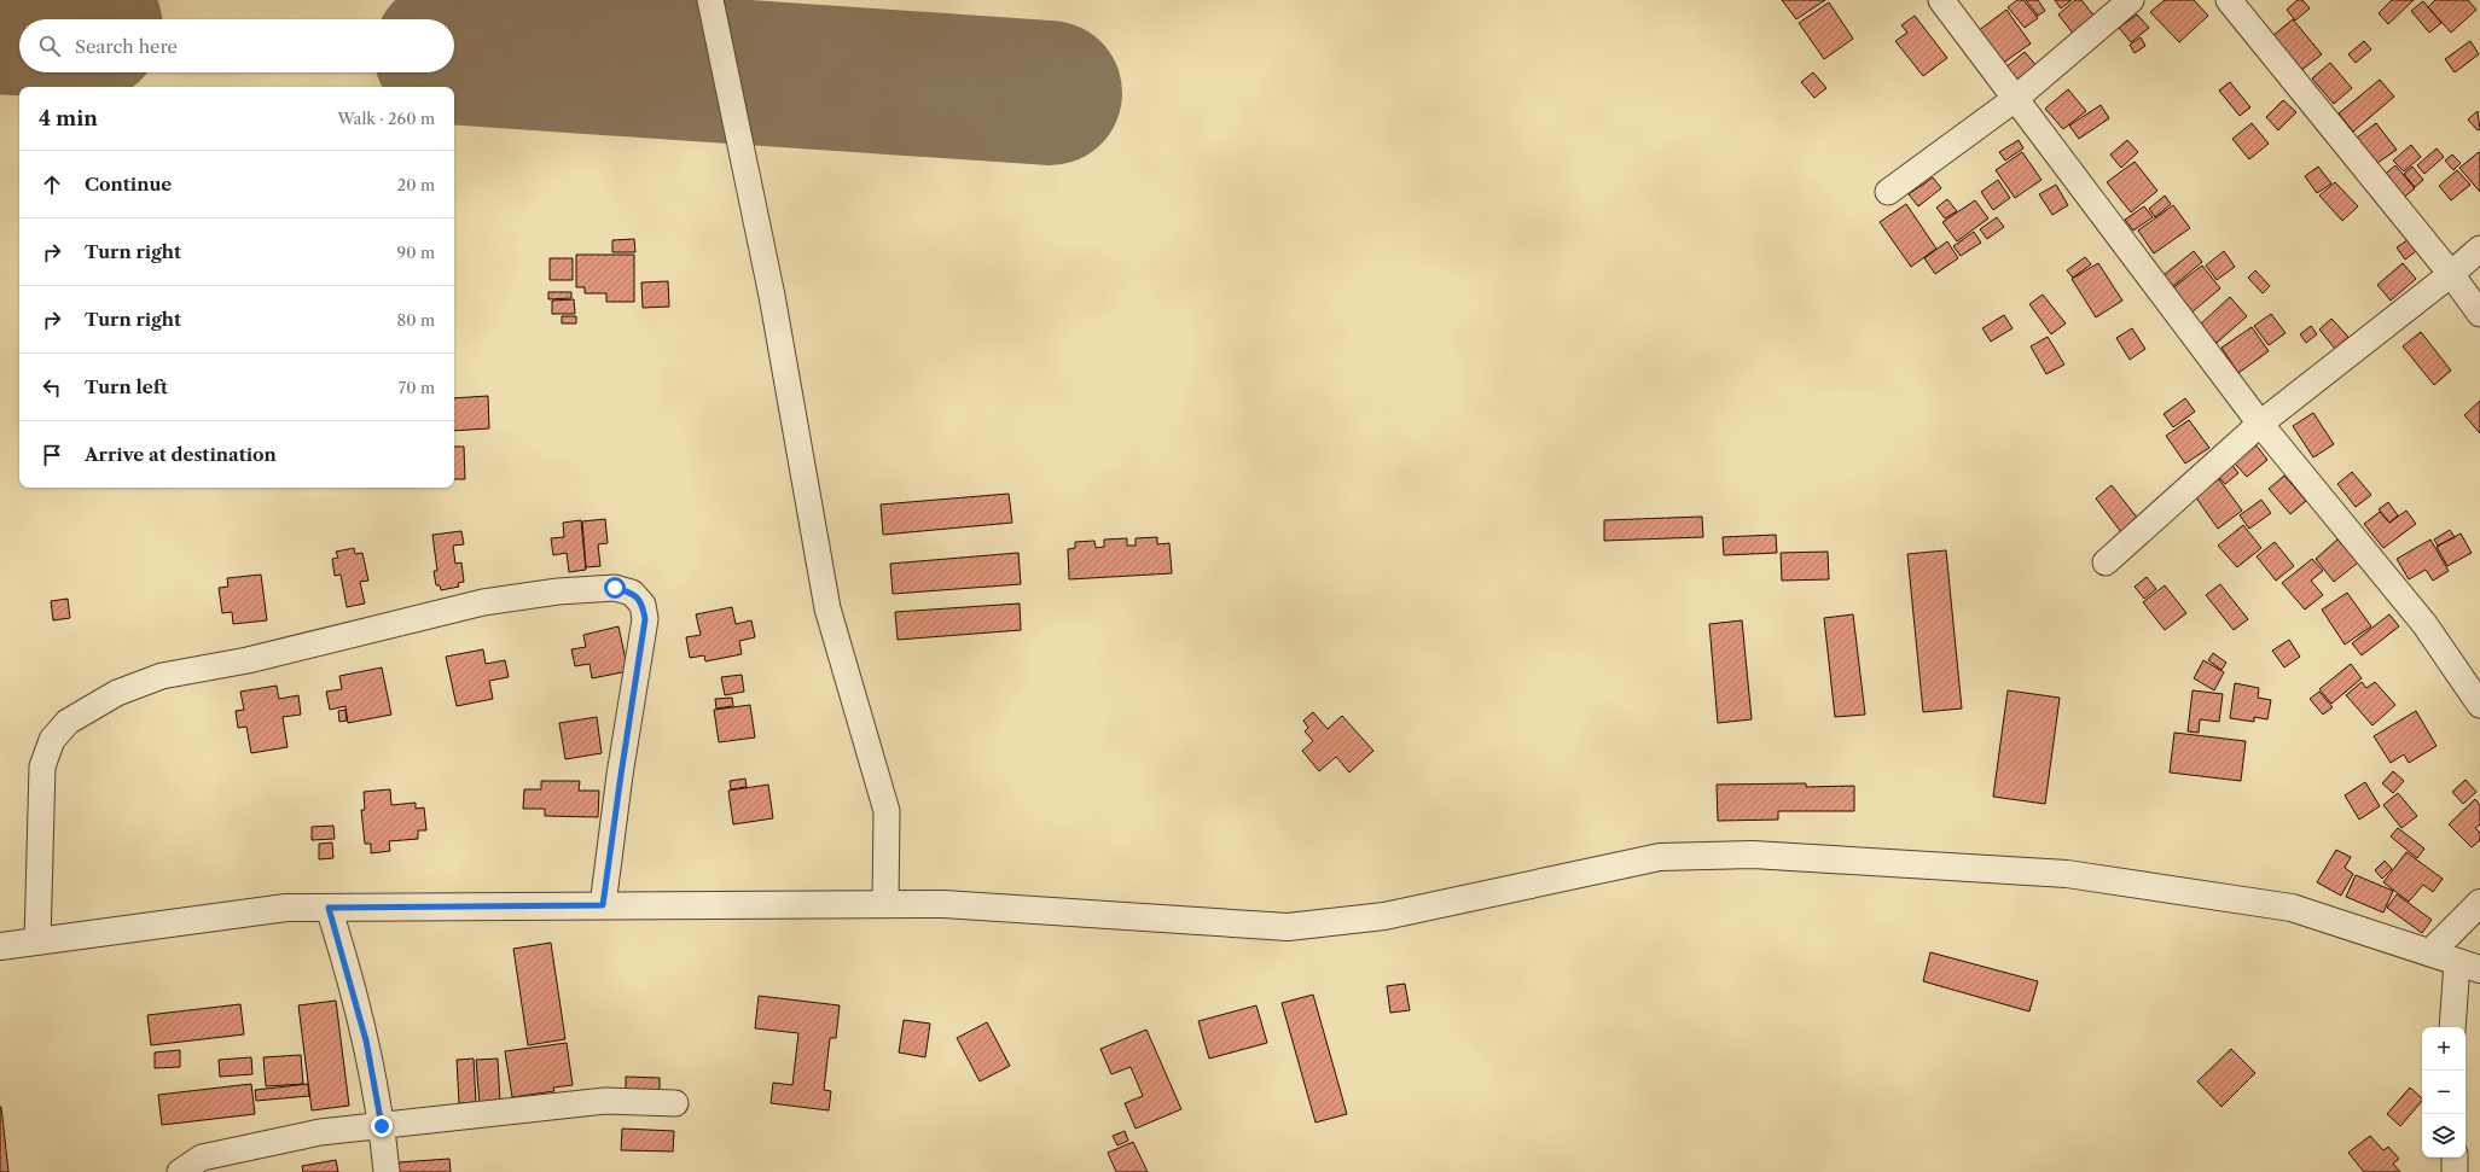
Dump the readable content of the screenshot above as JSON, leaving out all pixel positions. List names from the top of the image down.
{
  "page": {
    "search": "Search here",
    "heading": ["4 min", "Walk · 260 m"],
    "list": [
      ["Continue", "20 m"],
      ["Turn right", "90 m"],
      ["Turn right", "80 m"],
      ["Turn left", "70 m"],
      "Arrive at destination"
    ],
    "map_buttons": ["+", "−"]
  }
}
